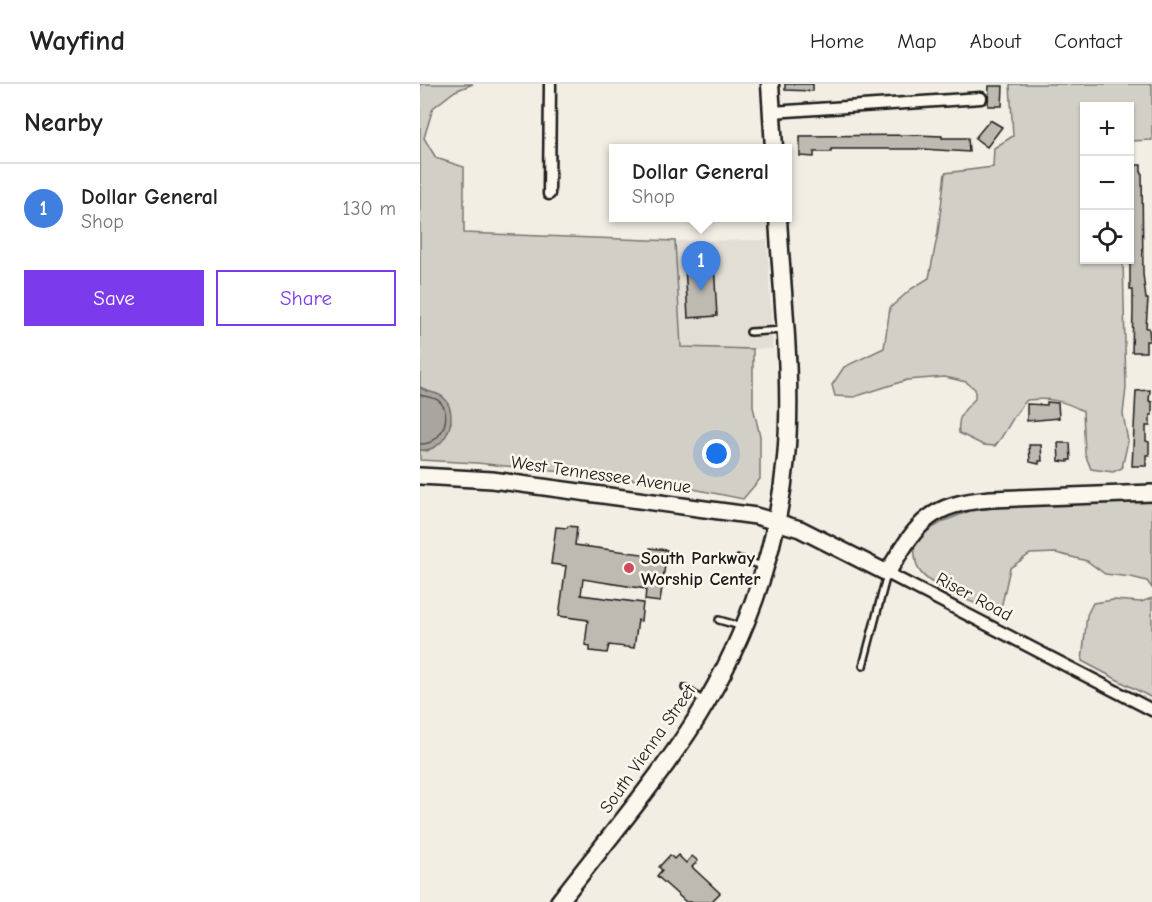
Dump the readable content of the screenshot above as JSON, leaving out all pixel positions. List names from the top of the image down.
{
  "streets": {
    "highway": ["South Vienna Street"],
    "main road": ["West Tennessee Avenue", "Riser Road"]
  },
  "crossings": [
    ["West Tennessee Avenue", "Riser Road"],
    ["West Tennessee Avenue", "South Vienna Street"],
    ["Riser Road", "South Vienna Street"]
  ],
  "places": ["South Parkway Worship Center"],
  "page": {
    "header": "Wayfind",
    "nav": [
      "Home",
      "Map",
      "About",
      "Contact"
    ],
    "heading": "Nearby",
    "map_buttons": ["+", "−"],
    "popup": ["Dollar General", "Shop"],
    "list": [
      {
        "mark": "1",
        "name": "Dollar General",
        "note": "Shop",
        "value": "130 m"
      }
    ],
    "pins": "1",
    "buttons": ["Save", "Share"]
  }
}
